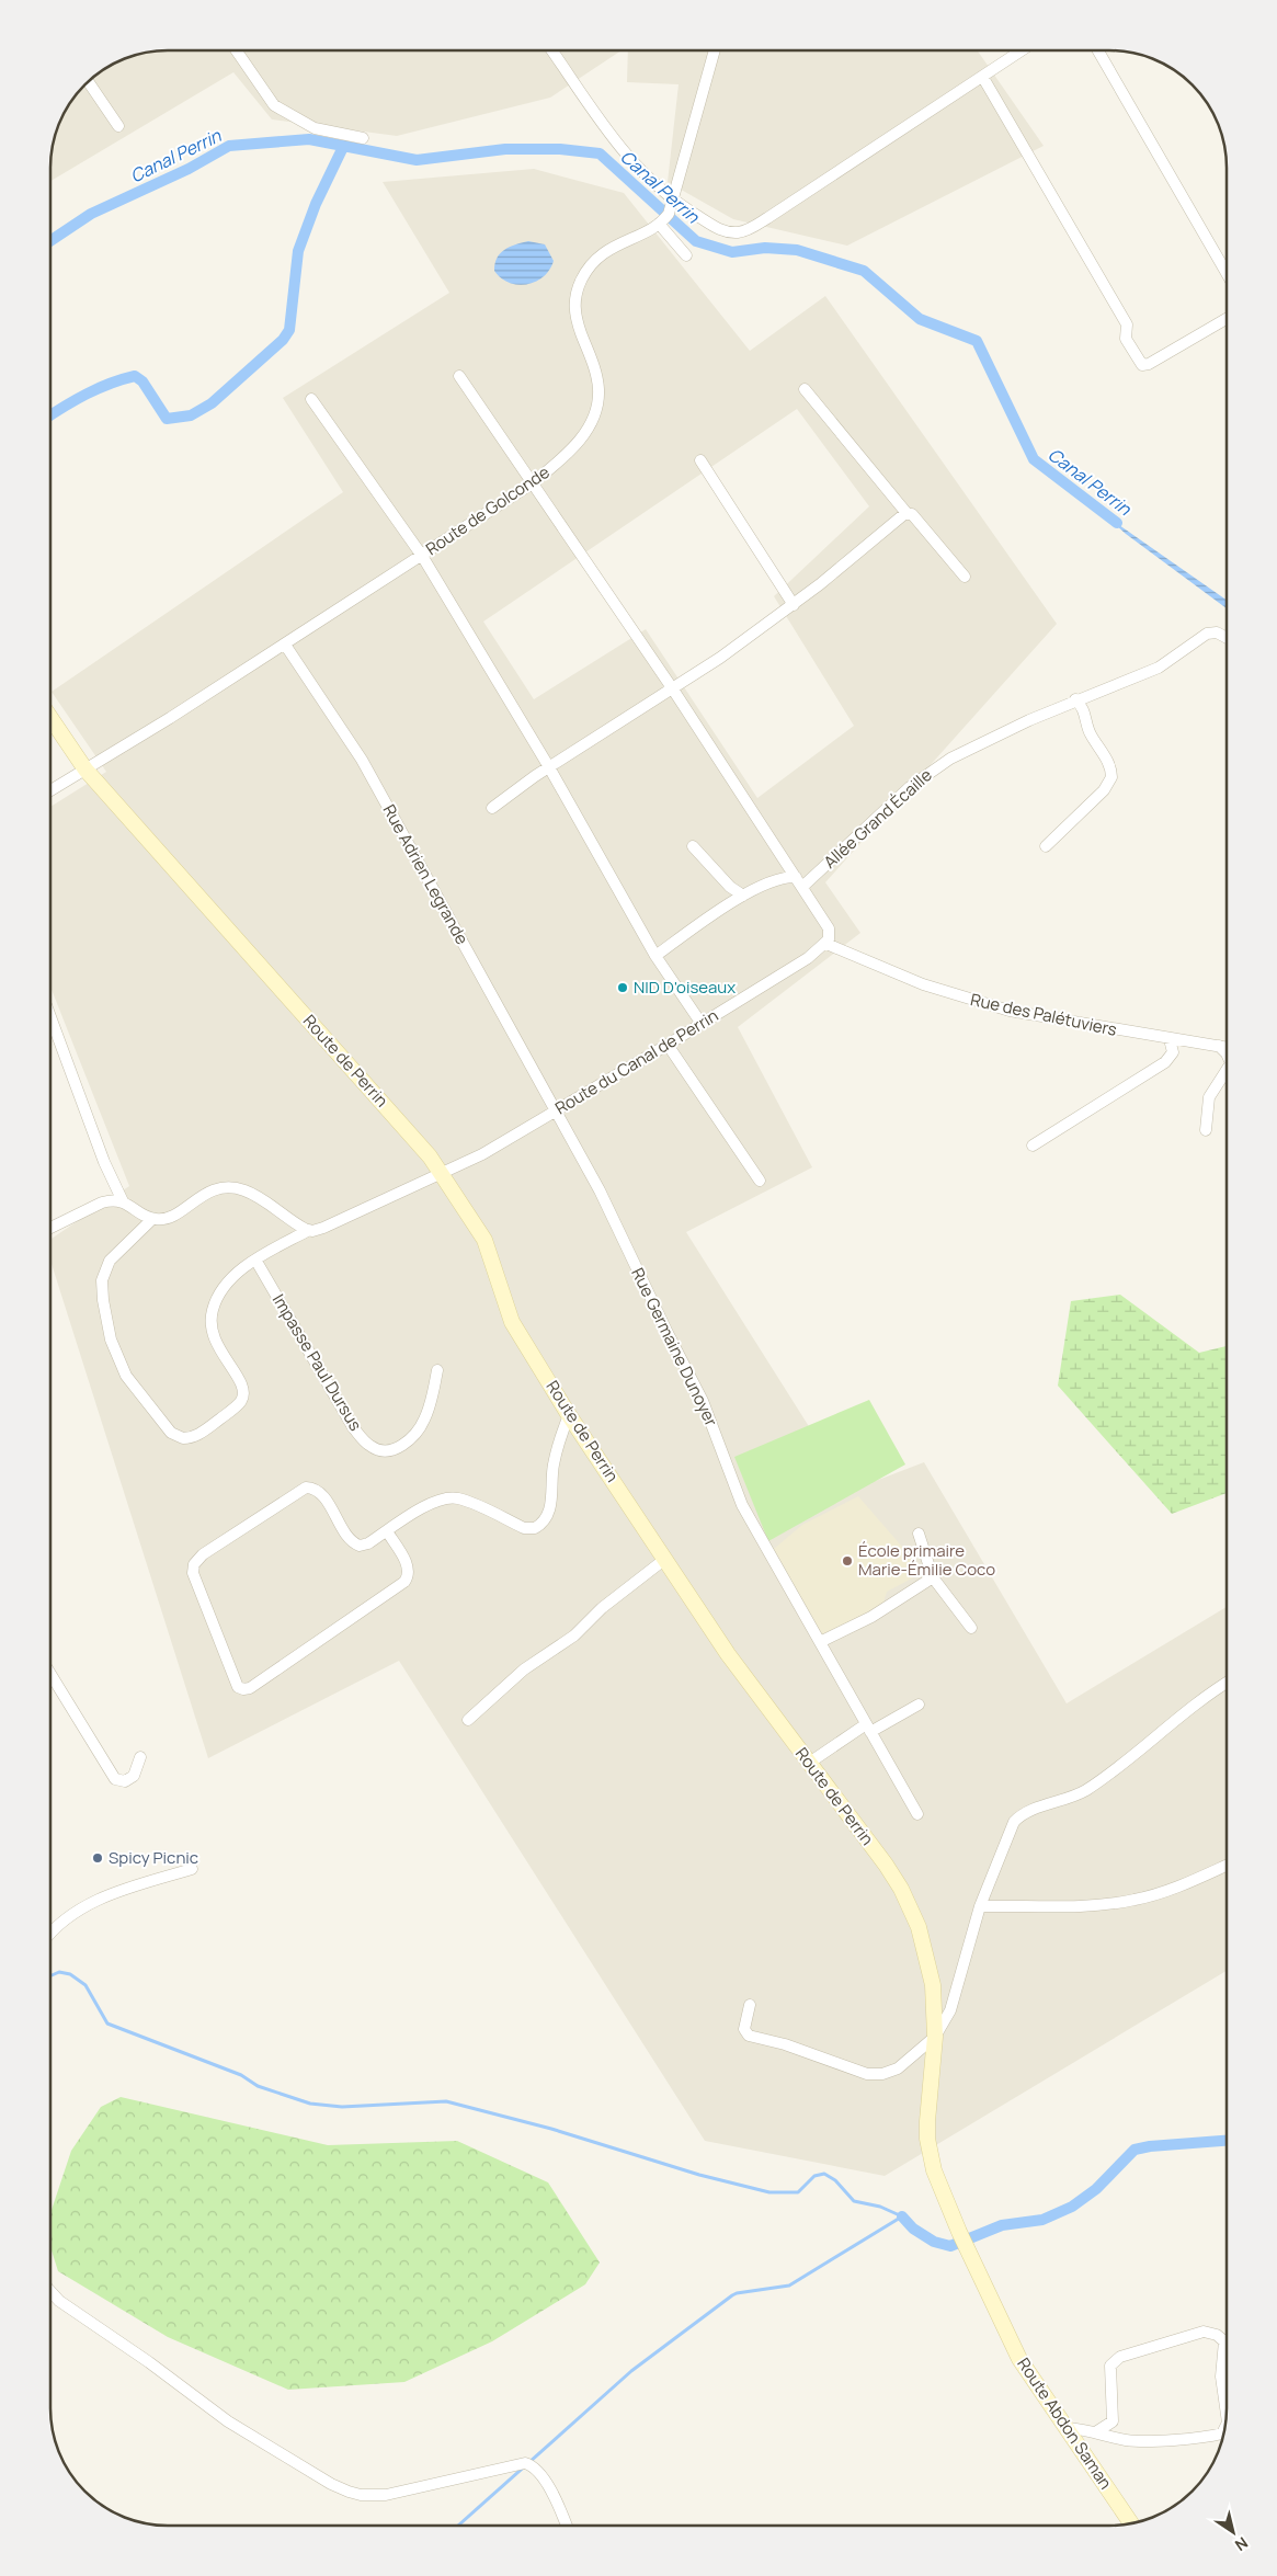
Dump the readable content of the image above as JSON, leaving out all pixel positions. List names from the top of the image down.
{
  "streets": {
    "main road": ["Route de Perrin", "Route Abdon Saman"],
    "street": [
      "Route de Golconde",
      "Allée Grand Écaille",
      "Rue Adrien Legrande",
      "Rue des Palétuviers",
      "Route du Canal de Perrin",
      "Rue Germaine Dunoyer",
      "Impasse Paul Dursus"
    ]
  },
  "crossings": [
    ["Route de Golconde", "Rue Adrien Legrande"],
    ["Route de Golconde", "Route de Perrin"],
    ["Rue Adrien Legrande", "Route du Canal de Perrin"],
    ["Rue Adrien Legrande", "Rue Germaine Dunoyer"],
    ["Rue des Palétuviers", "Route du Canal de Perrin"],
    ["Route de Perrin", "Route du Canal de Perrin"],
    ["Route de Perrin", "Route Abdon Saman"],
    ["Route du Canal de Perrin", "Rue Germaine Dunoyer"],
    ["Route du Canal de Perrin", "Impasse Paul Dursus"]
  ],
  "water": ["Canal Perrin"],
  "places": ["NID D'oiseaux", "École primaire Marie-Émilie Coco", "Spicy Picnic"],
  "north": "bottom right"
}
